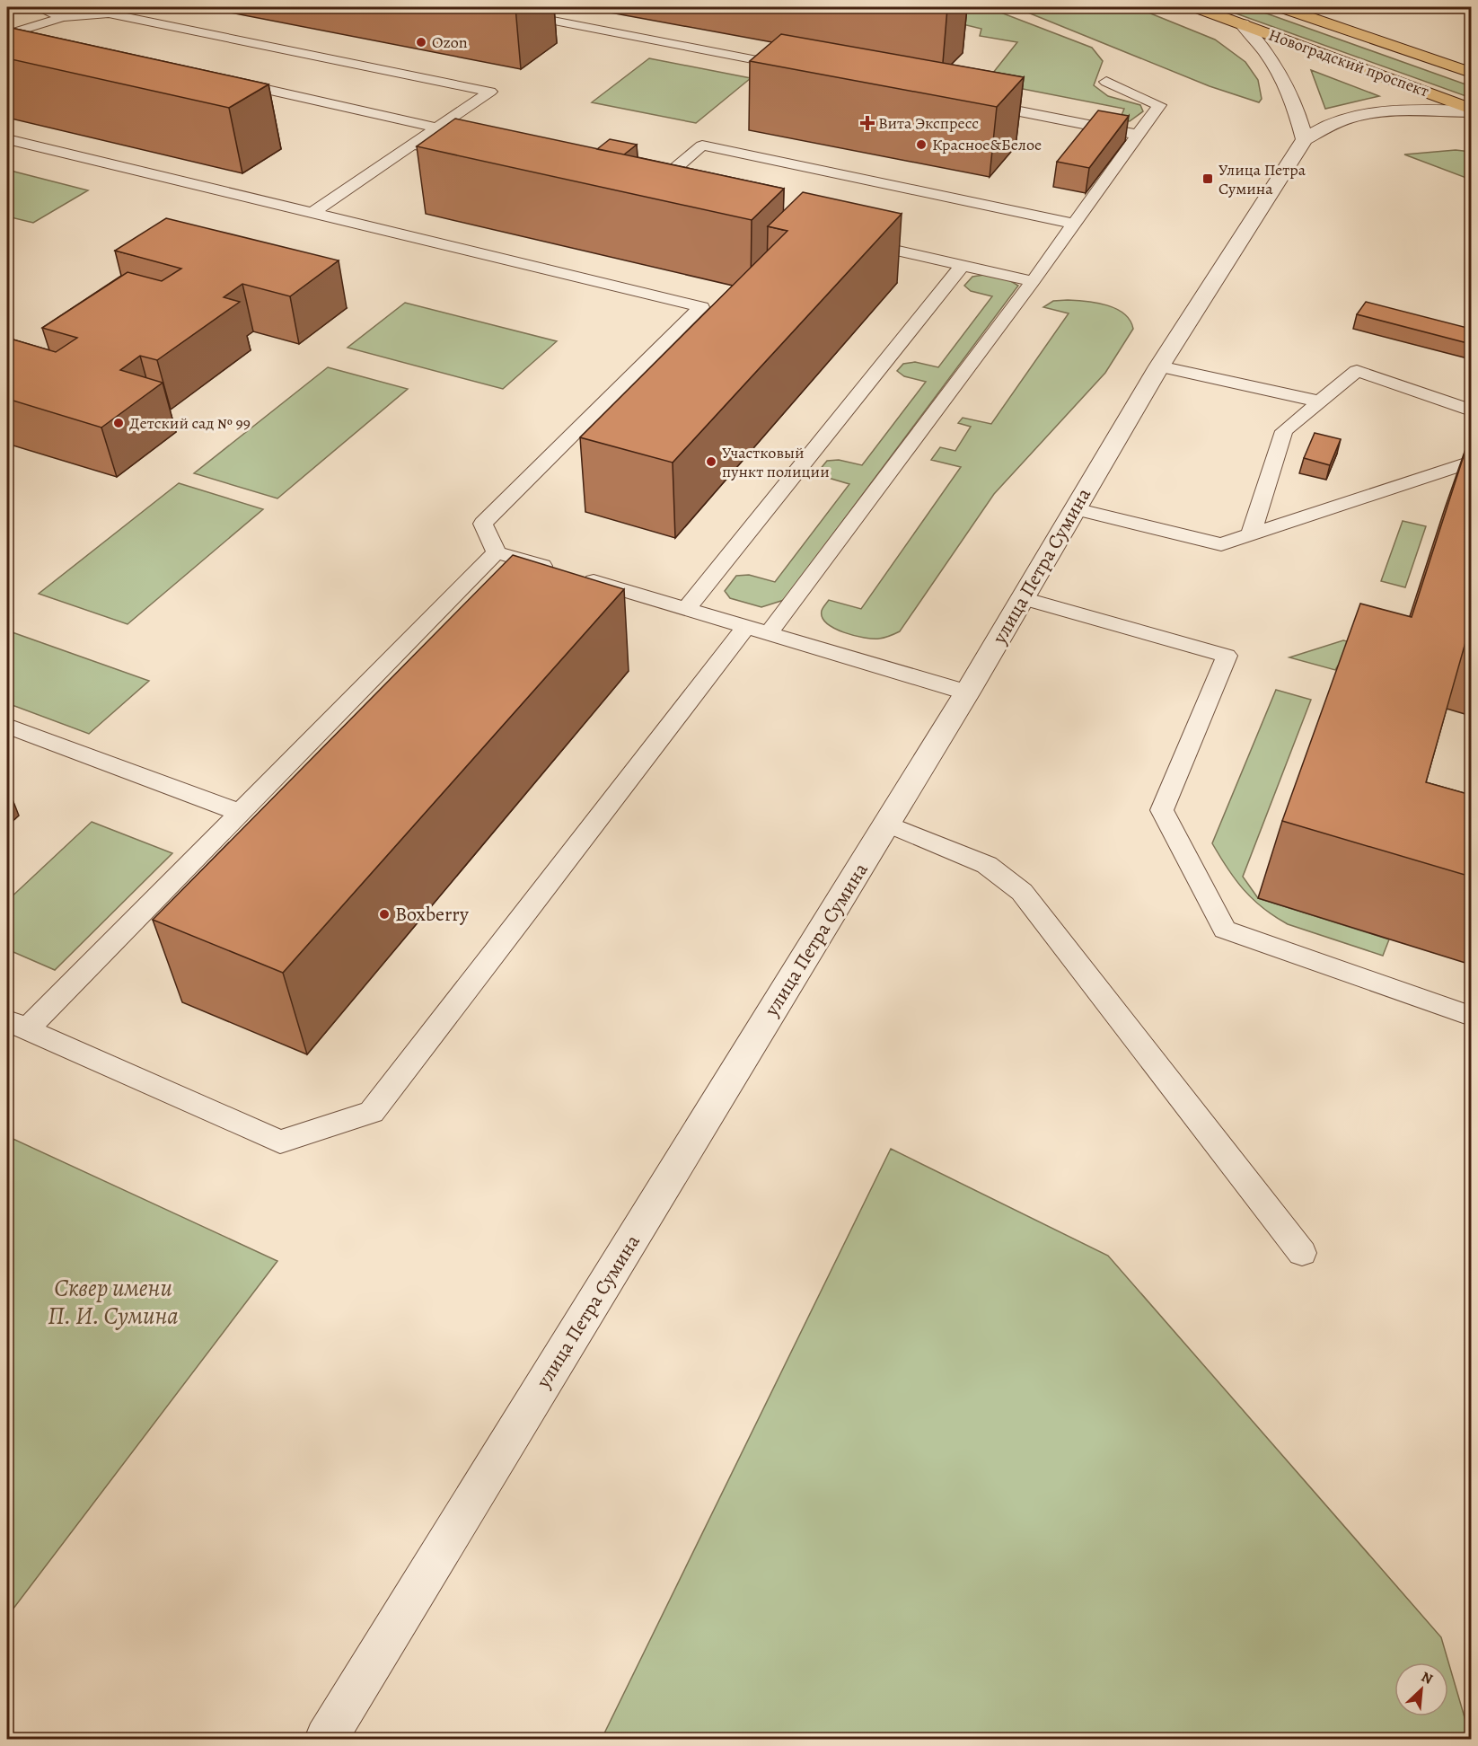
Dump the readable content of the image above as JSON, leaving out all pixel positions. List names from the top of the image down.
{
  "streets": {
    "main road": ["Новоградский проспект"],
    "street": ["улица Петра Сумина"]
  },
  "parks": ["Сквер имени П. И. Сумина"],
  "places": {
    "other": [
      "Ozon",
      "Красное&Белое",
      "Детский сад № 99",
      "Участковый пункт полиции",
      "Boxberry"
    ],
    "health": ["Вита Экспресс"],
    "transit": ["Улица Петра Сумина"]
  },
  "north": "top right"
}
